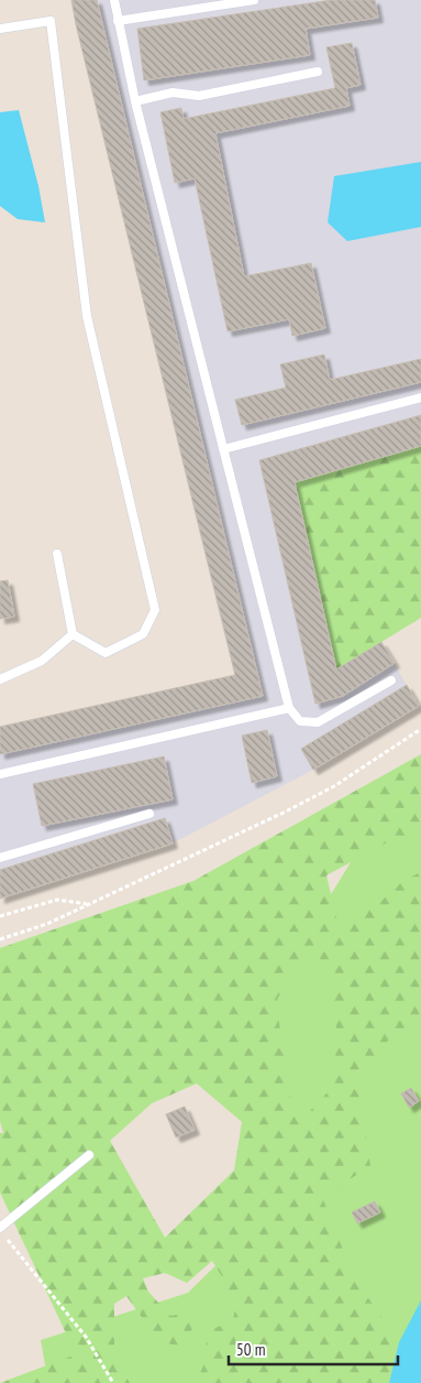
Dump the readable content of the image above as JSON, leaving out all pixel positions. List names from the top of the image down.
{
  "scale_bar": "50 m"
}
